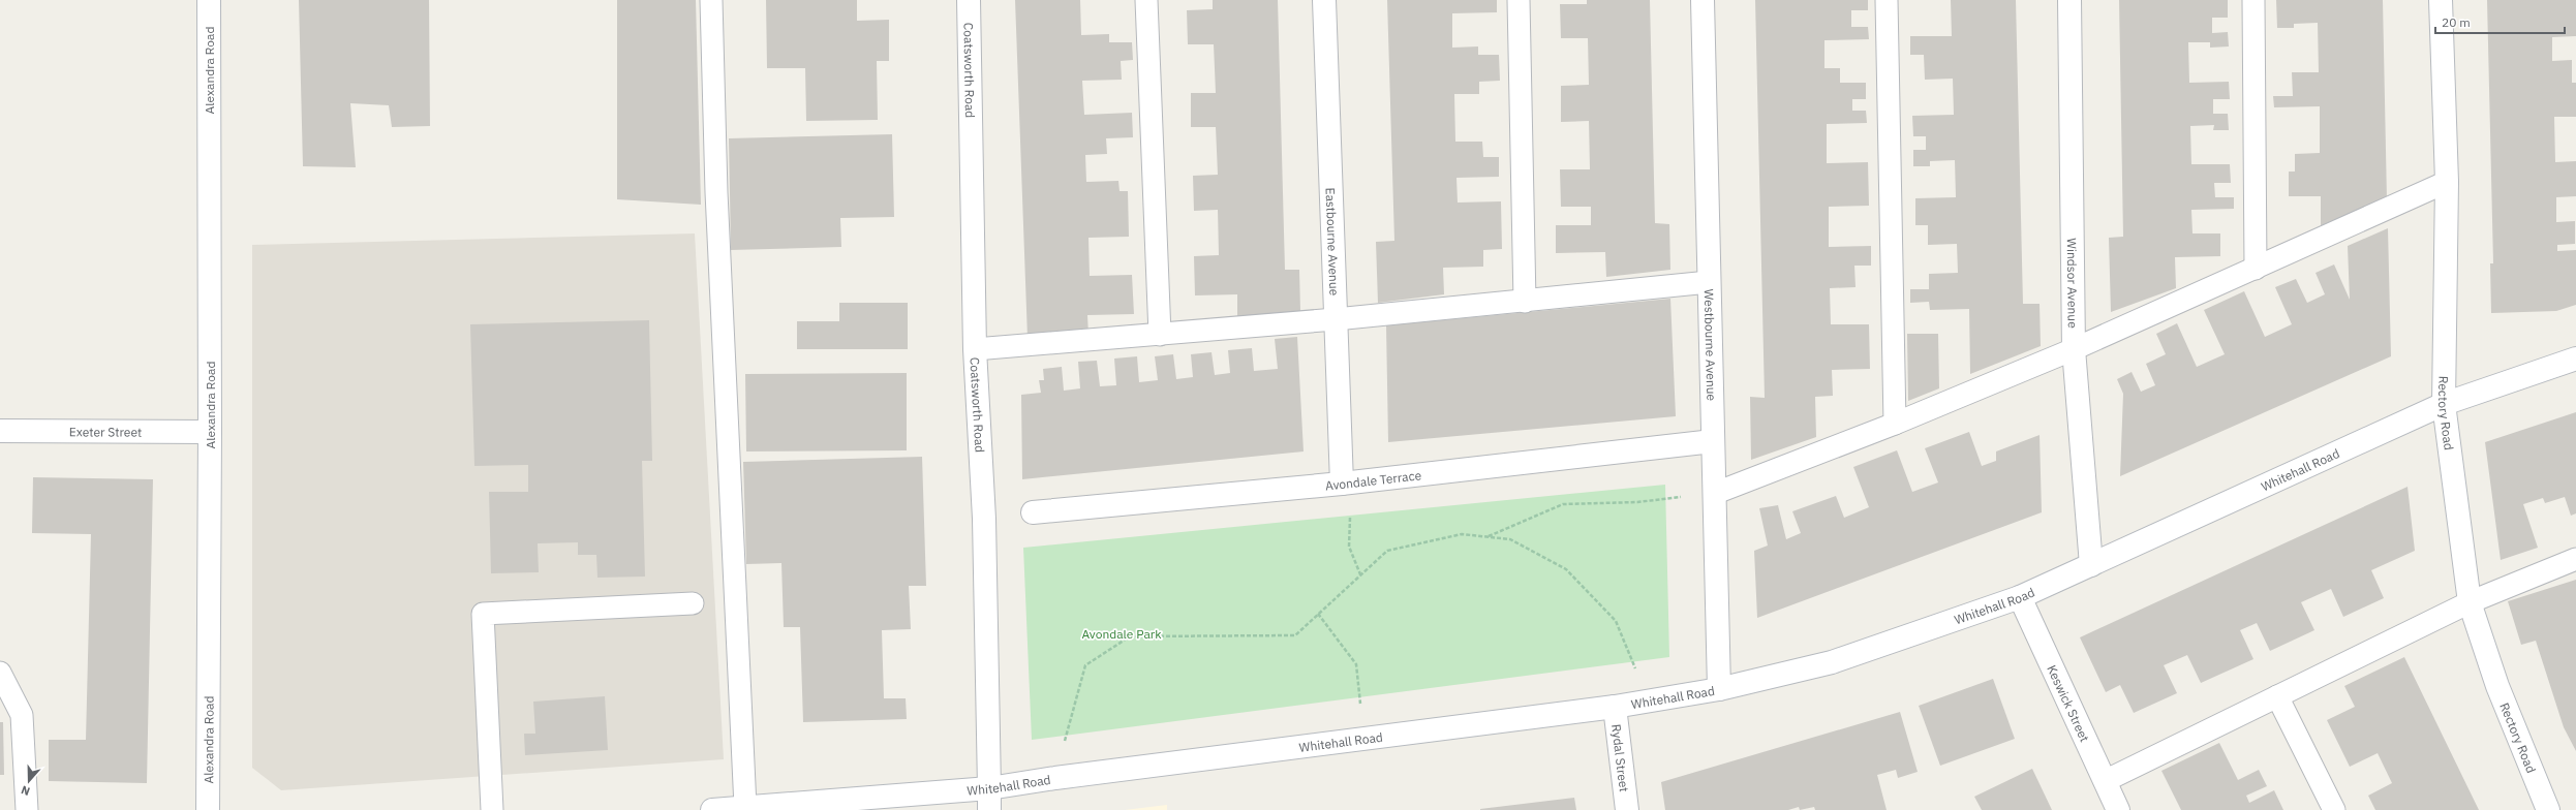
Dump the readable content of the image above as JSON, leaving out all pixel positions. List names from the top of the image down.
{
  "streets": {
    "street": [
      "Alexandra Road",
      "Coatsworth Road",
      "Eastbourne Avenue",
      "Windsor Avenue",
      "Westbourne Avenue",
      "Rectory Road",
      "Exeter Street",
      "Whitehall Road",
      "Avondale Terrace",
      "Keswick Street",
      "Rydal Street"
    ]
  },
  "crossings": [
    ["Alexandra Road", "Exeter Street"],
    ["Coatsworth Road", "Whitehall Road"],
    ["Eastbourne Avenue", "Avondale Terrace"],
    ["Windsor Avenue", "Whitehall Road"],
    ["Westbourne Avenue", "Whitehall Road"],
    ["Westbourne Avenue", "Avondale Terrace"],
    ["Rectory Road", "Whitehall Road"],
    ["Whitehall Road", "Keswick Street"],
    ["Whitehall Road", "Rydal Street"]
  ],
  "parks": ["Avondale Park"],
  "scale_bar": "20 m",
  "north": "bottom"
}
